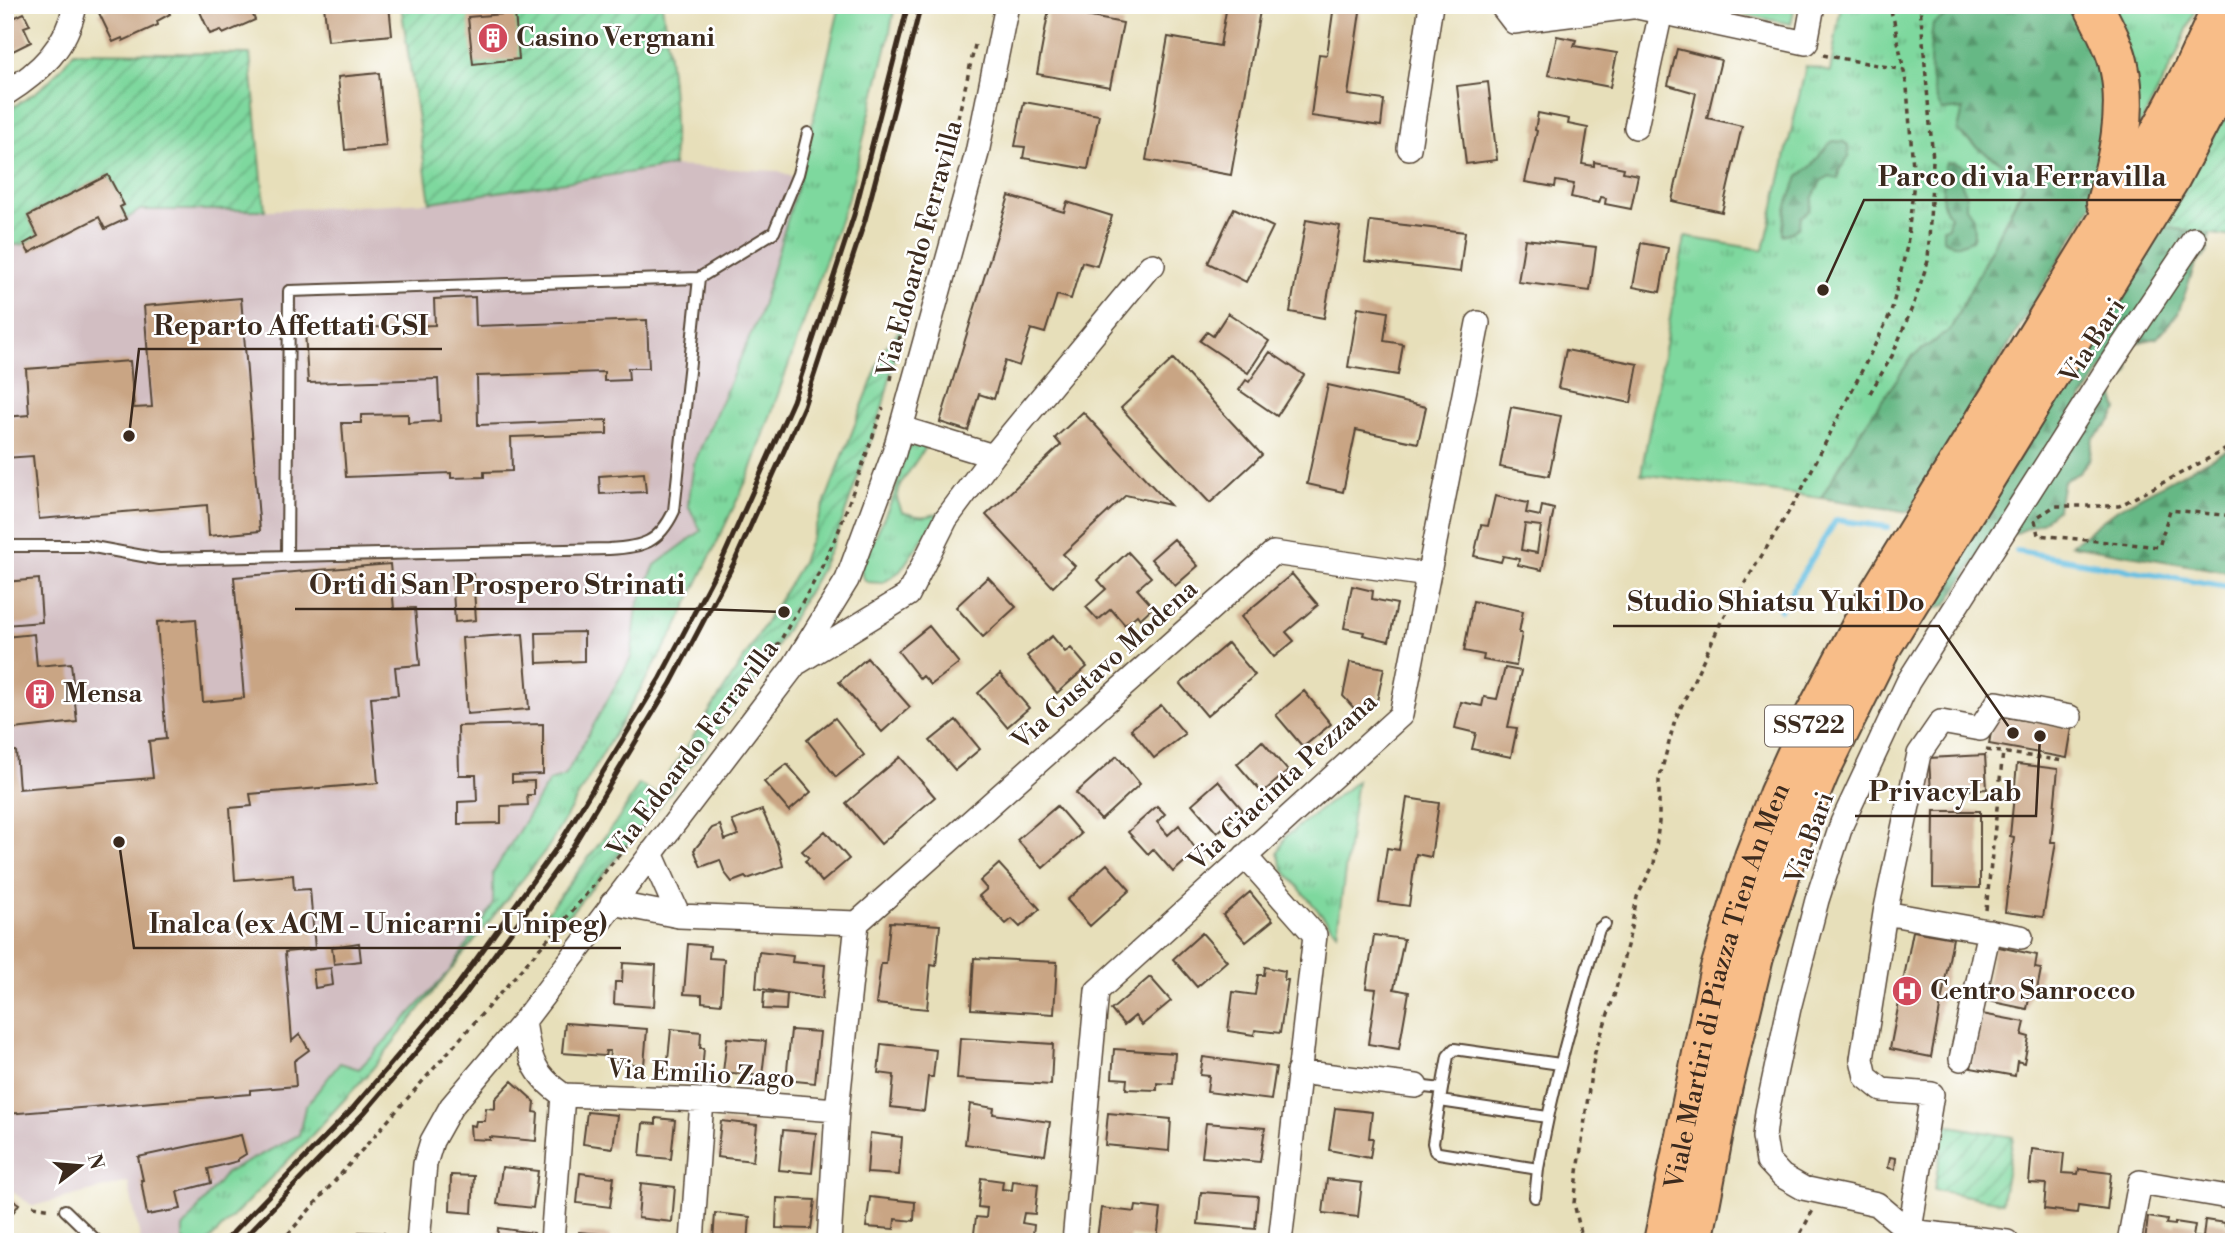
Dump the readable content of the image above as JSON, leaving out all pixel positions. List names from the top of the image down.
{
  "streets": {
    "highway": ["SS722", "Viale Martiri di Piazza Tien An Men"],
    "street": [
      "Via Edoardo Ferravilla",
      "Via Bari",
      "Via Gustavo Modena",
      "Via Giacinta Pezzana",
      "Via Emilio Zago"
    ]
  },
  "crossings": [
    ["Via Gustavo Modena", "Via Giacinta Pezzana"]
  ],
  "places": {
    "building": ["Casino Vergnani", "Mensa"],
    "other": [
      "Parco di via Ferravilla",
      "Reparto Affettati GSI",
      "Orti di San Prospero Strinati",
      "Studio Shiatsu Yuki Do",
      "PrivacyLab",
      "Inalca (ex ACM - Unicarni - Unipeg)"
    ],
    "hospital": ["Centro Sanrocco"]
  },
  "north": "right"
}
